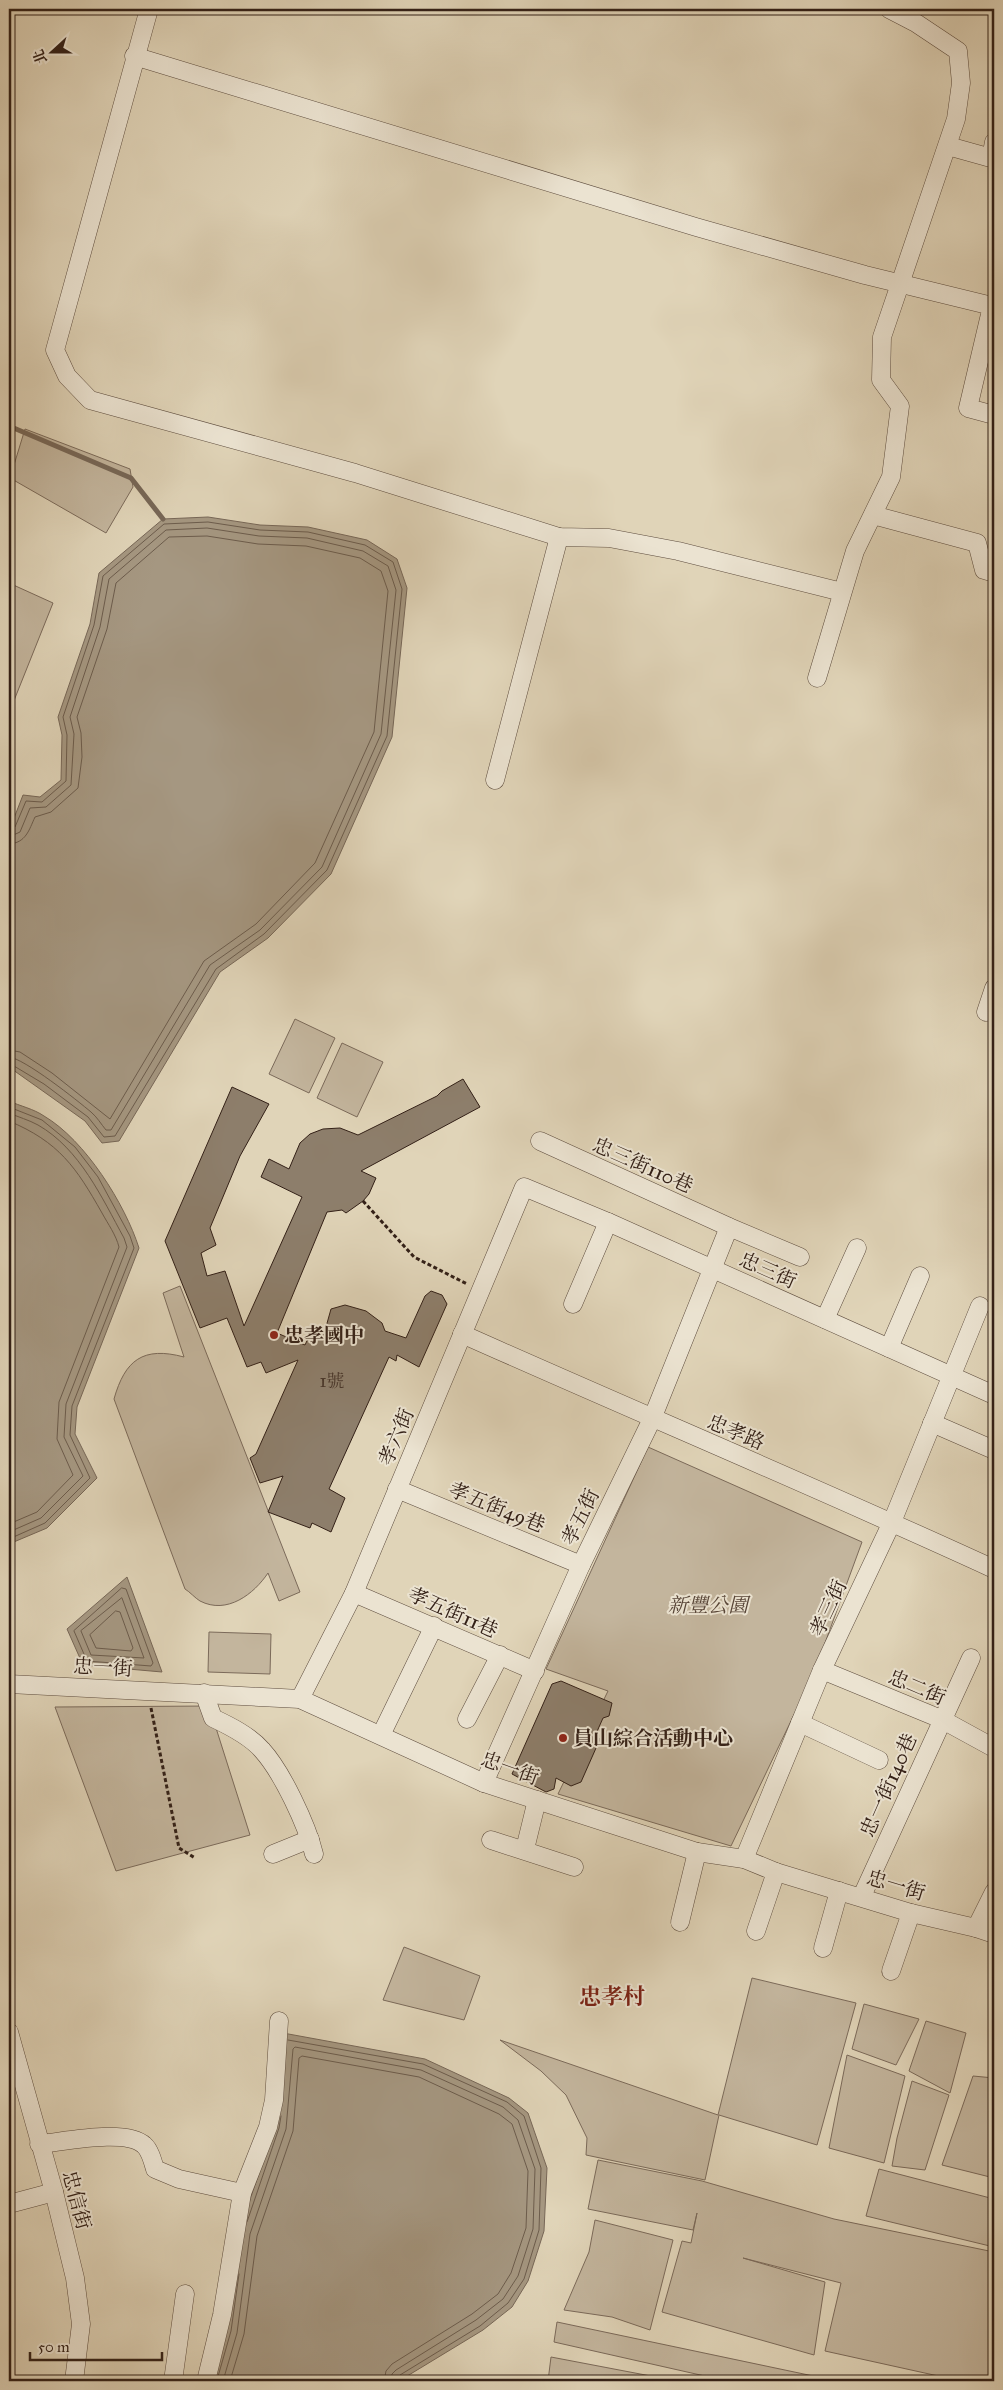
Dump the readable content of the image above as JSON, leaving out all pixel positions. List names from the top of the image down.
{
  "streets": {
    "street": [
      "忠三街110巷",
      "忠三街",
      "忠孝路",
      "孝六街",
      "孝五街49巷",
      "孝五街",
      "孝三街",
      "孝五街11巷",
      "忠一街",
      "忠二街",
      "忠一街140巷",
      "忠信街"
    ]
  },
  "crossings": [
    ["忠三街", "孝六街"],
    ["忠三街", "孝五街"],
    ["忠三街", "孝三街"],
    ["忠孝路", "孝六街"],
    ["忠孝路", "孝五街"],
    ["忠孝路", "孝三街"],
    ["孝六街", "孝五街49巷"],
    ["孝六街", "孝五街11巷"],
    ["孝六街", "忠一街"],
    ["孝五街49巷", "孝五街"],
    ["孝五街", "孝五街11巷"],
    ["孝五街", "忠一街"],
    ["孝三街", "忠一街"],
    ["孝三街", "忠二街"],
    ["忠一街", "忠一街140巷"],
    ["忠二街", "忠一街140巷"]
  ],
  "districts": ["忠孝村"],
  "parks": ["新豐公園"],
  "places": ["忠孝國中", "員山綜合活動中心"],
  "house_numbers": ["1號"],
  "scale_bar": "50 m",
  "north": "left"
}
